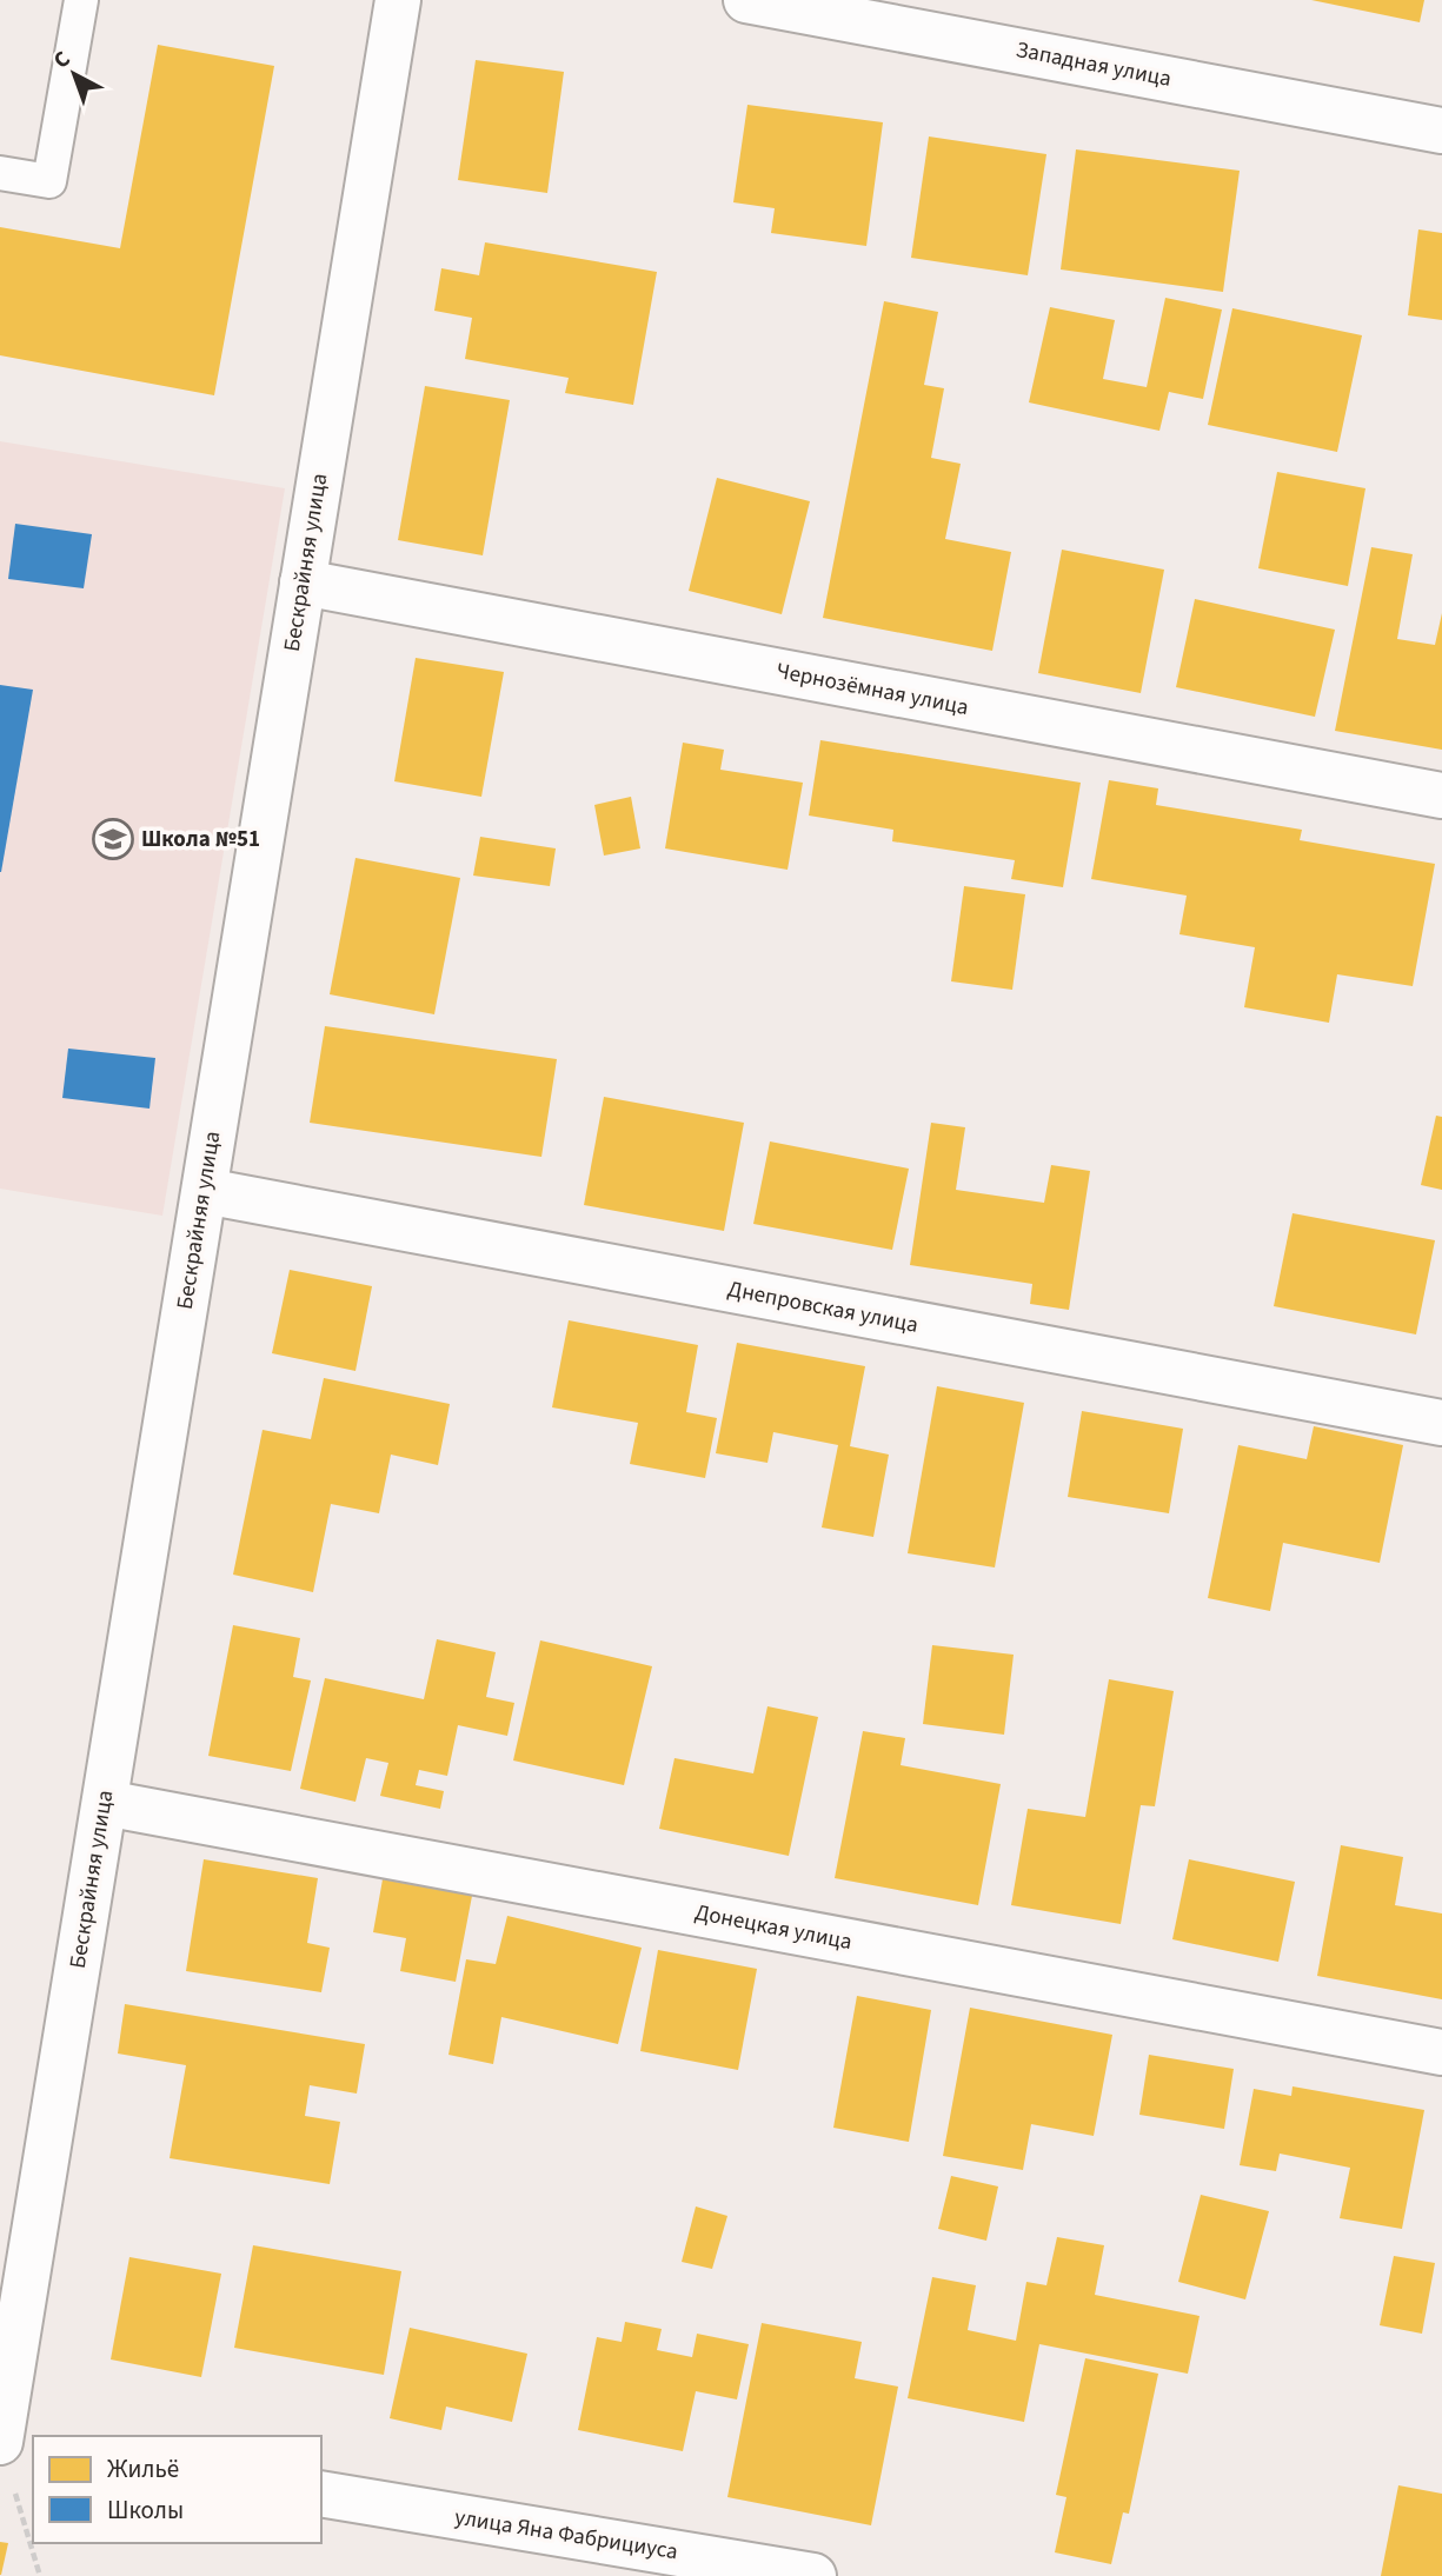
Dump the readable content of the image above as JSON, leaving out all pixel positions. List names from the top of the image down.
{
  "streets": {
    "street": [
      "Западная улица",
      "Бескрайняя улица",
      "Чернозёмная улица",
      "Днепровская улица",
      "Донецкая улица",
      "улица Яна Фабрициуса"
    ]
  },
  "crossings": [
    ["Бескрайняя улица", "Чернозёмная улица"],
    ["Бескрайняя улица", "Днепровская улица"],
    ["Бескрайняя улица", "Донецкая улица"]
  ],
  "places": {
    "school or university": ["Школа №51"]
  },
  "legend": ["Жильё", "Школы"],
  "north": "top left"
}
